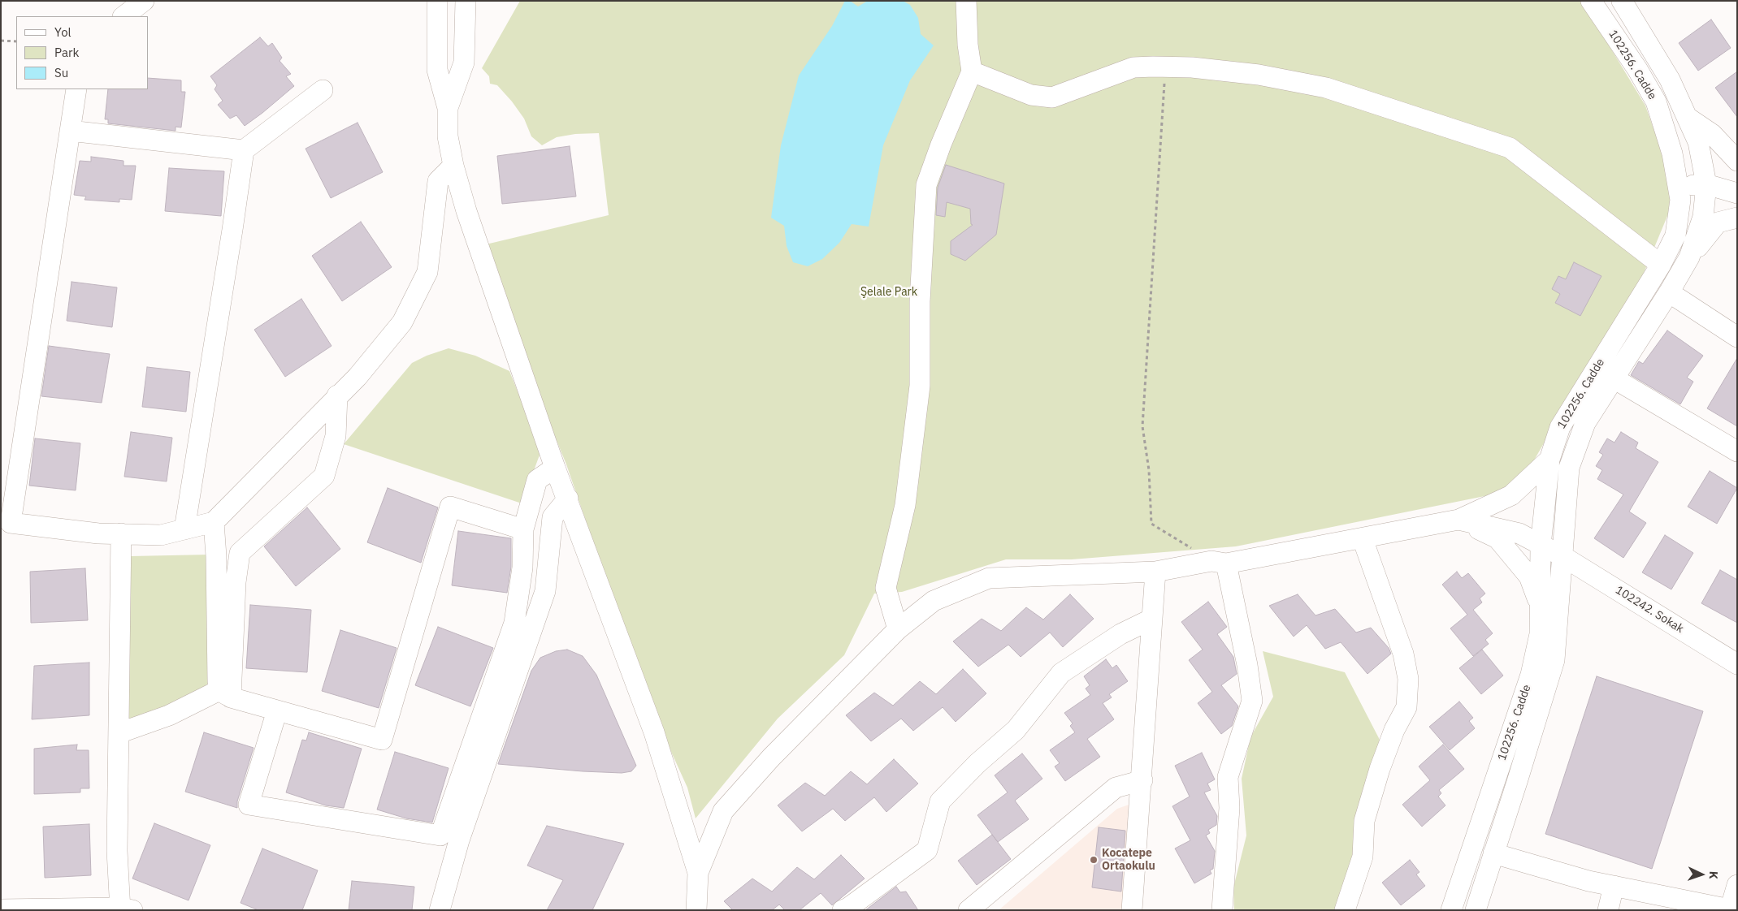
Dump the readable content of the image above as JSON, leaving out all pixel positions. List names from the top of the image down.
{
  "streets": {
    "street": ["102256. Cadde", "102242. Sokak"]
  },
  "crossings": [
    ["102256. Cadde", "102242. Sokak"]
  ],
  "parks": ["Şelale Park"],
  "places": ["Kocatepe Ortaokulu"],
  "legend": ["Yol", "Park", "Su"],
  "north": "right"
}
